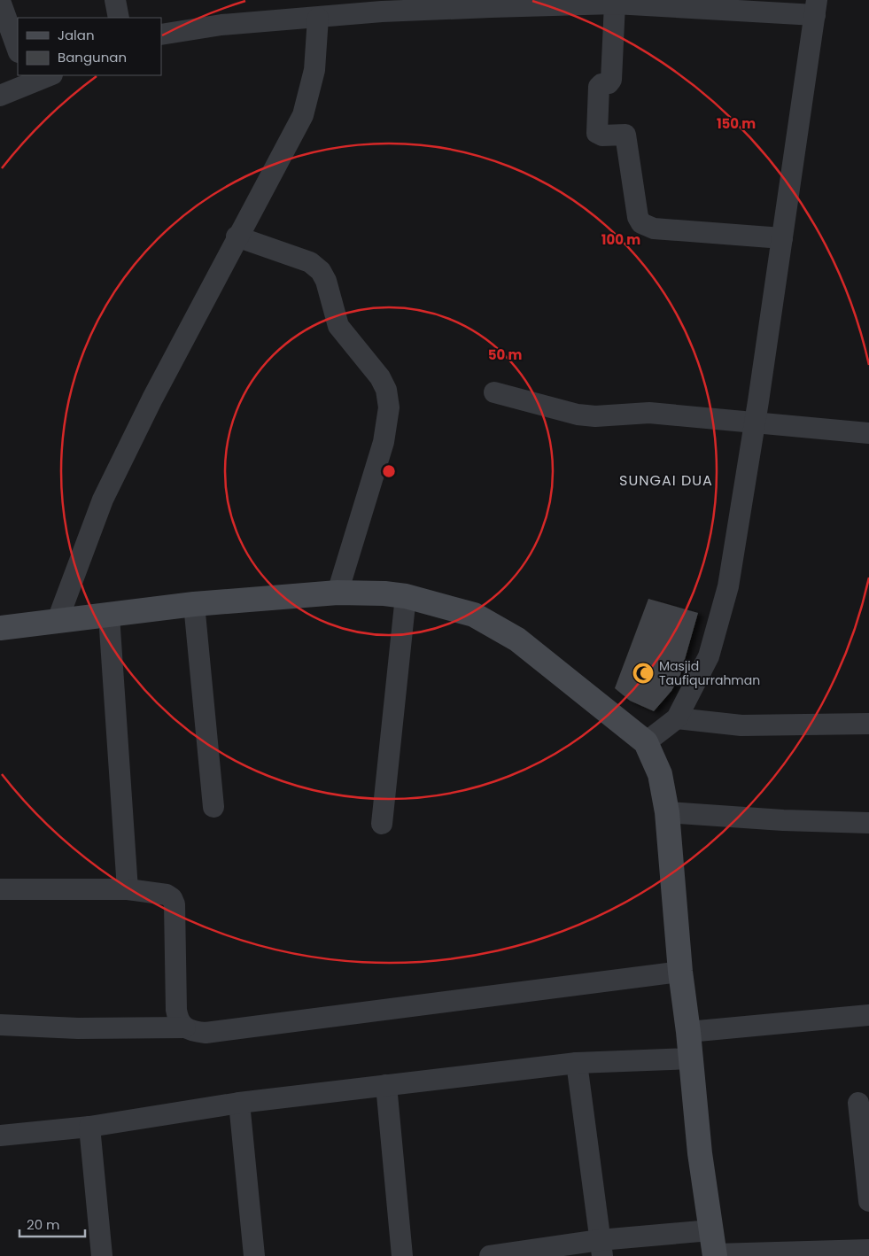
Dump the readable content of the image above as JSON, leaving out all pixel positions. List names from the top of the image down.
{
  "districts": ["SUNGAI DUA"],
  "places": {
    "mosque": ["Masjid Taufiqurrahman"]
  },
  "legend": ["Jalan", "Bangunan"],
  "scale_bar": "20 m",
  "rings": ["150 m", "100 m", "50 m"]
}
